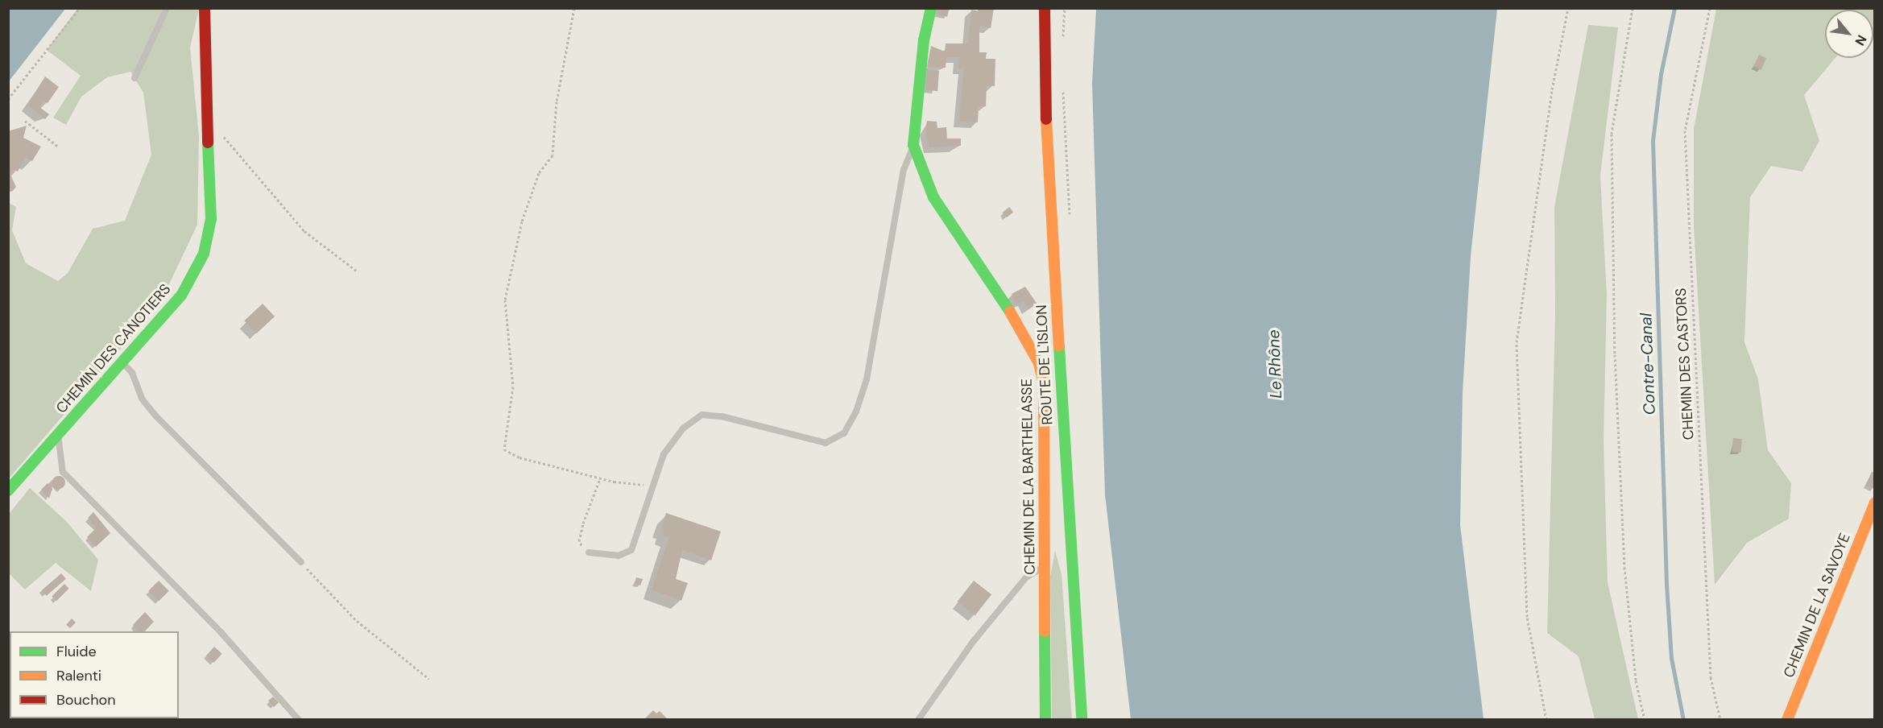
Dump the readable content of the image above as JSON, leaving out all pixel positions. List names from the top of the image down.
{
  "streets": {
    "street": [
      "CHEMIN DES CANOTIERS",
      "ROUTE DE L'ISLON",
      "CHEMIN DE LA BARTHELASSE",
      "CHEMIN DE LA SAVOYE"
    ],
    "path": ["CHEMIN DES CASTORS"]
  },
  "water": ["Le Rhône", "Contre-Canal"],
  "legend": ["Fluide", "Ralenti", "Bouchon"],
  "north": "bottom right"
}
